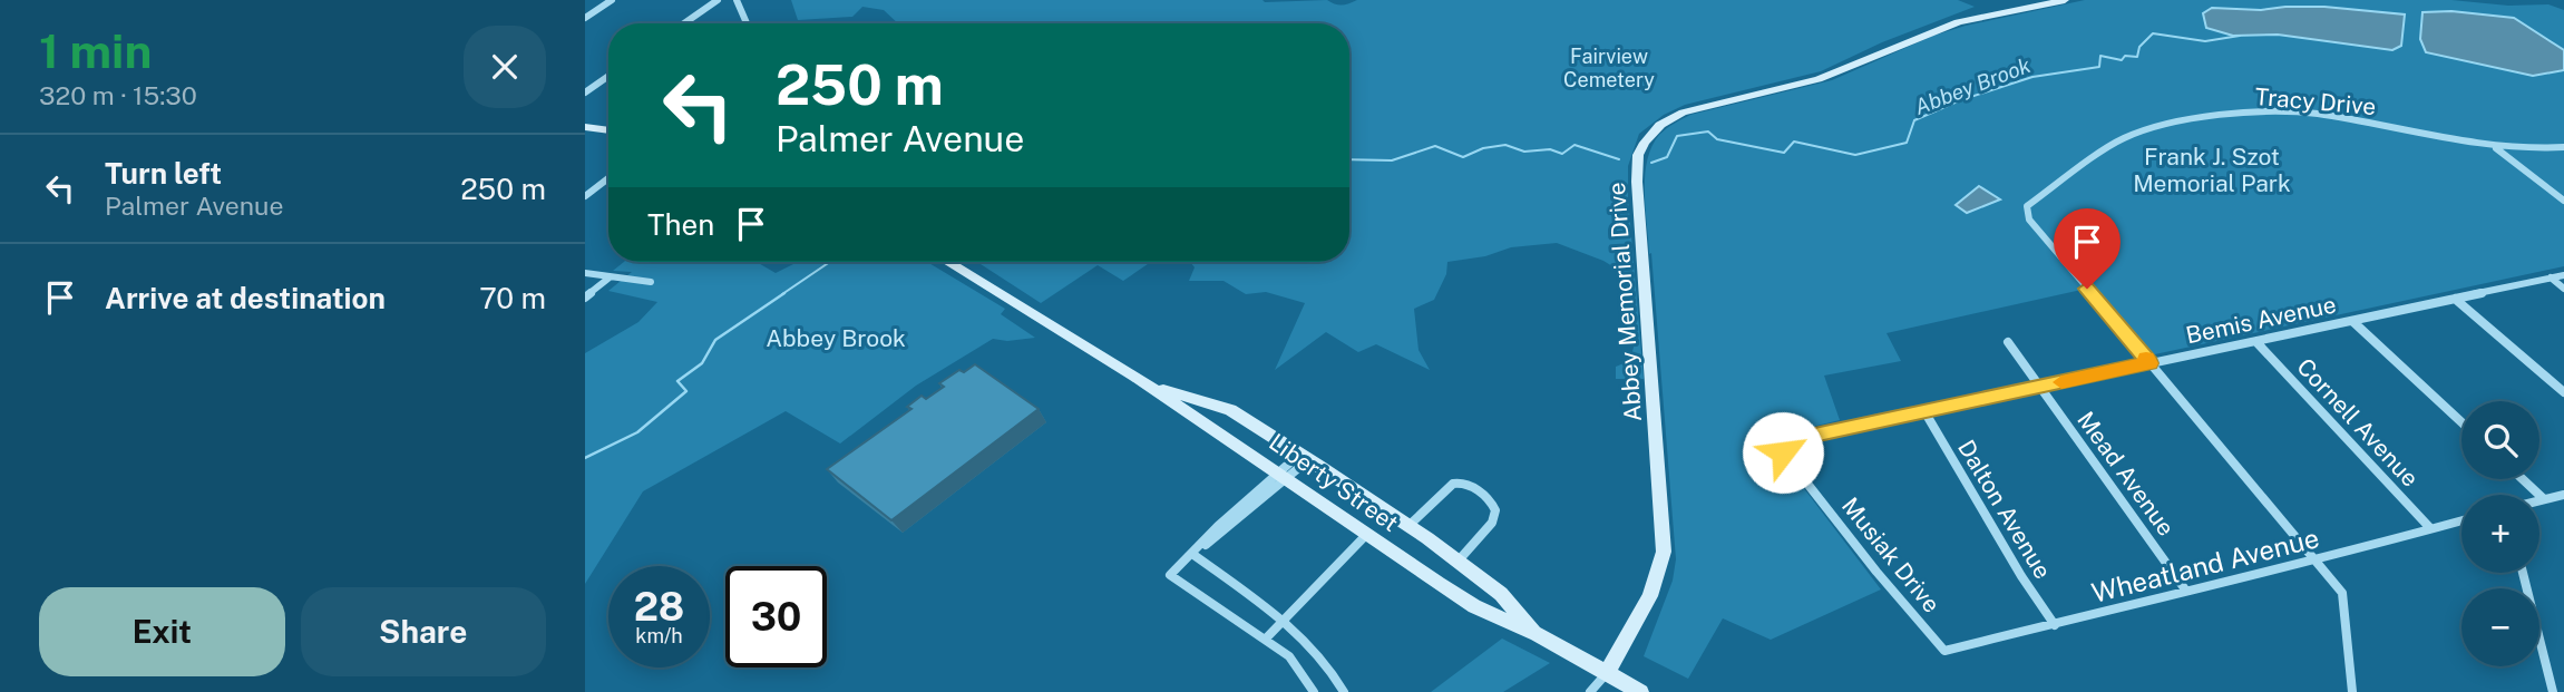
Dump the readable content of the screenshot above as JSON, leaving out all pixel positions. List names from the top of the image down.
{
  "streets": {
    "main road": ["Abbey Memorial Drive", "Liberty Street"],
    "street": [
      "Tracy Drive",
      "Bemis Avenue",
      "Cornell Avenue",
      "Mead Avenue",
      "Dalton Avenue",
      "Musiak Drive",
      "Wheatland Avenue"
    ]
  },
  "crossings": [
    ["Tracy Drive", "Bemis Avenue"],
    ["Abbey Memorial Drive", "Liberty Street"],
    ["Bemis Avenue", "Cornell Avenue"],
    ["Bemis Avenue", "Mead Avenue"],
    ["Bemis Avenue", "Dalton Avenue"],
    ["Bemis Avenue", "Musiak Drive"],
    ["Cornell Avenue", "Wheatland Avenue"],
    ["Mead Avenue", "Wheatland Avenue"],
    ["Dalton Avenue", "Wheatland Avenue"],
    ["Musiak Drive", "Wheatland Avenue"]
  ],
  "water": ["Abbey Brook"],
  "parks": ["Fairview Cemetery", "Frank J. Szot Memorial Park", "Abbey Brook"],
  "page": {
    "heading": ["1 min", "320 m · 15:30"],
    "turn": ["250 m", "Palmer Avenue"],
    "list": [
      {
        "name": "Turn left",
        "note": "Palmer Avenue",
        "value": "250 m"
      },
      {
        "name": "Arrive at destination",
        "value": "70 m"
      }
    ],
    "then": "Then",
    "map_buttons": ["+", "−"],
    "speed": "28 km/h",
    "limit": "30",
    "buttons": ["Exit", "Share"]
  }
}
